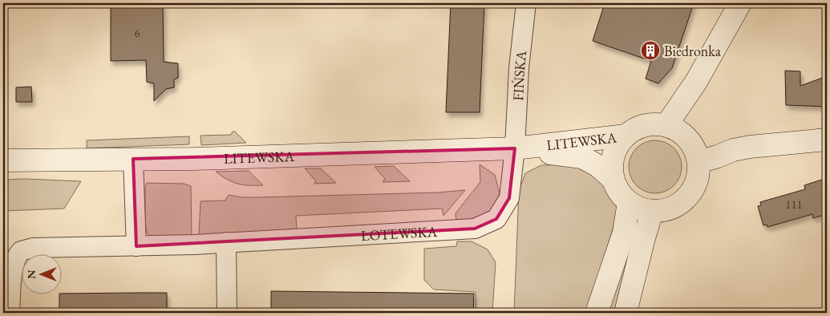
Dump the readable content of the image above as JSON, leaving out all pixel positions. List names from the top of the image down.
{
  "streets": {
    "street": ["FIŃSKA", "LITEWSKA", "ŁOTEWSKA"]
  },
  "crossings": [
    ["FIŃSKA", "LITEWSKA"],
    ["FIŃSKA", "ŁOTEWSKA"],
    ["LITEWSKA", "ŁOTEWSKA"]
  ],
  "places": {
    "building": ["Biedronka"]
  },
  "house_numbers": ["6", "111"],
  "north": "left"
}
